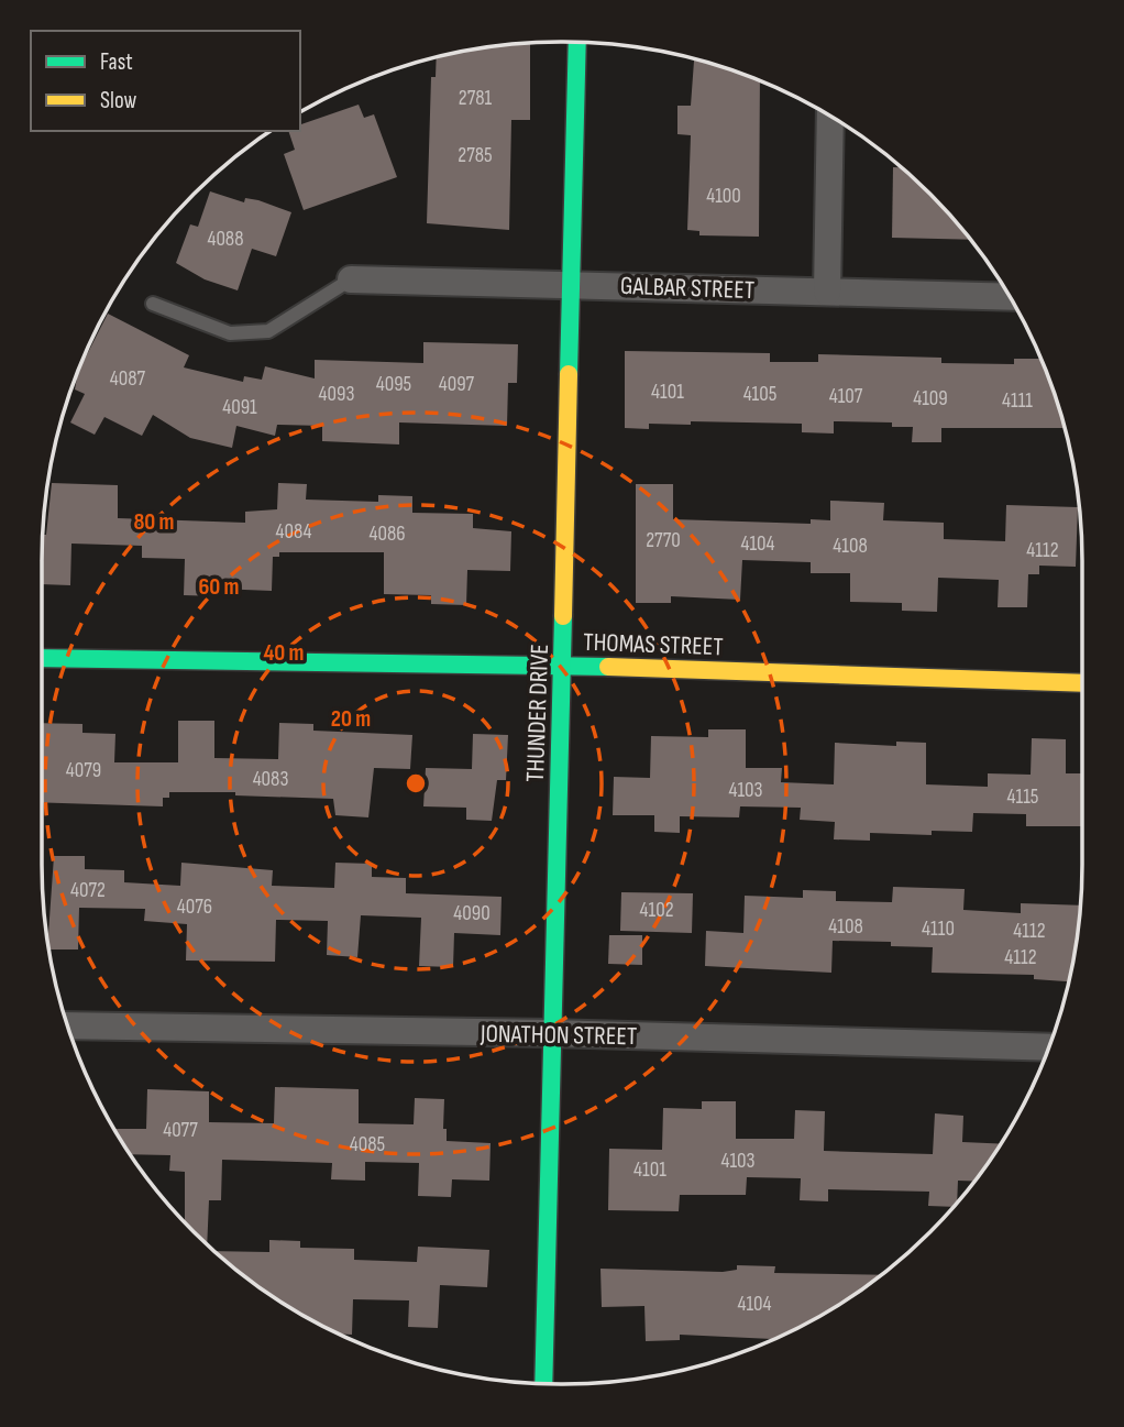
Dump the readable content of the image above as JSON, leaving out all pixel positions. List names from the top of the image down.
{
  "streets": {
    "street": [
      "GALBAR STREET",
      "THOMAS STREET",
      "THUNDER DRIVE",
      "JONATHON STREET"
    ]
  },
  "crossings": [
    ["GALBAR STREET", "THUNDER DRIVE"],
    ["THOMAS STREET", "THUNDER DRIVE"],
    ["THUNDER DRIVE", "JONATHON STREET"]
  ],
  "house_numbers": [
    "2781",
    "2785",
    "4100",
    "4088",
    "4087",
    "4095",
    "4097",
    "4101",
    "4093",
    "4105",
    "4107",
    "4109",
    "4111",
    "4091",
    "4084",
    "4086",
    "2770",
    "4104",
    "4108",
    "4112",
    "4079",
    "4083",
    "4103",
    "4115",
    "4072",
    "4076",
    "4102",
    "4090",
    "4108",
    "4110",
    "4112",
    "4112",
    "4077",
    "4085",
    "4103",
    "4101",
    "4104"
  ],
  "legend": ["Fast", "Slow"],
  "rings": [
    "80 m",
    "60 m",
    "40 m",
    "20 m"
  ]
}
